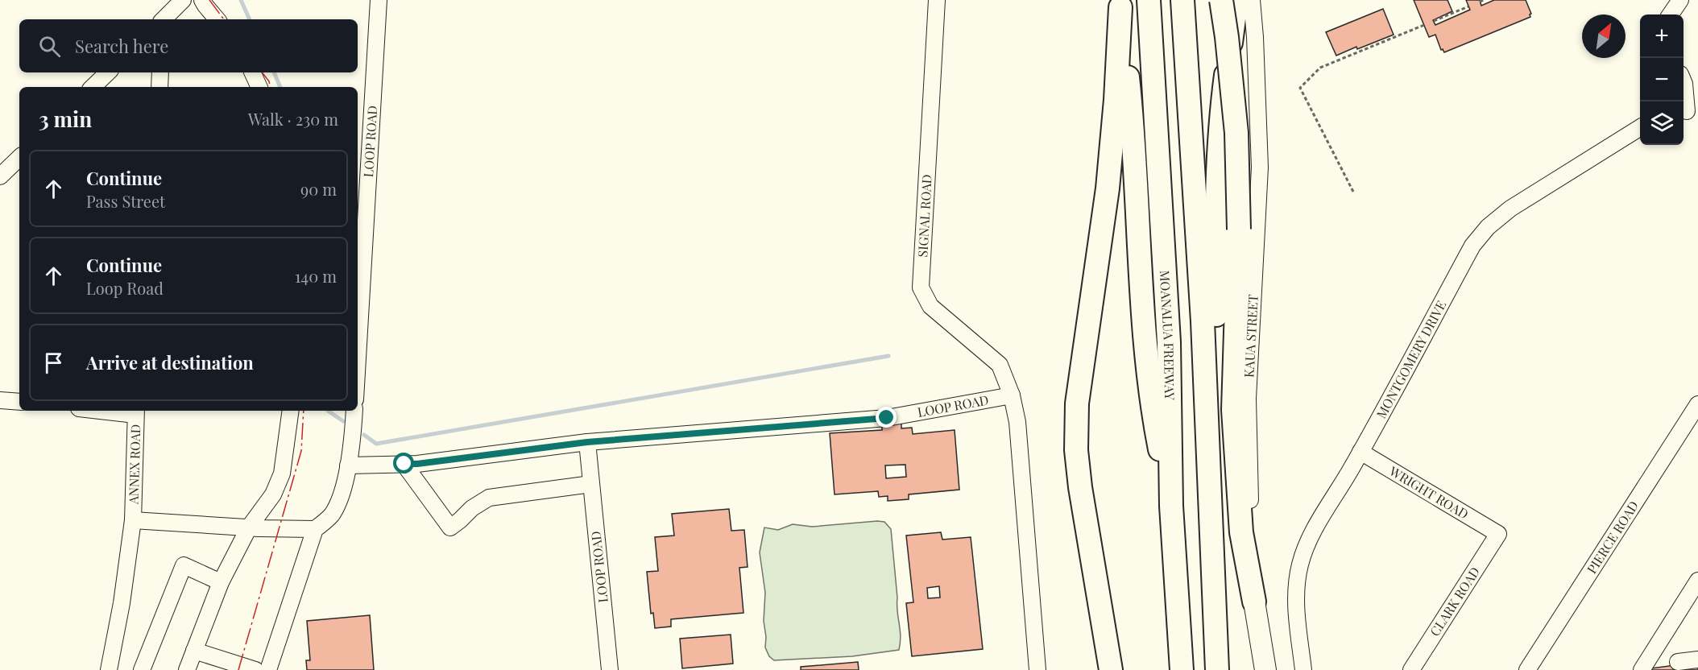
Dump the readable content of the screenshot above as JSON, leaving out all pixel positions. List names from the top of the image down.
{
  "streets": {
    "highway": ["MOANALUA FREEWAY"],
    "main road": ["KAUA STREET"],
    "street": [
      "LOOP ROAD",
      "SIGNAL ROAD",
      "MONTGOMERY DRIVE",
      "ANNEX ROAD",
      "WRIGHT ROAD",
      "PIERCE ROAD",
      "CLARK ROAD"
    ]
  },
  "crossings": [
    ["LOOP ROAD", "SIGNAL ROAD"],
    ["MONTGOMERY DRIVE", "WRIGHT ROAD"],
    ["WRIGHT ROAD", "CLARK ROAD"]
  ],
  "north": "top right",
  "page": {
    "map_buttons": ["+", "−"],
    "search": "Search here",
    "heading": ["3 min", "Walk · 230 m"],
    "list": [
      ["Continue", "Pass Street", "90 m"],
      ["Continue", "Loop Road", "140 m"],
      "Arrive at destination"
    ]
  }
}
